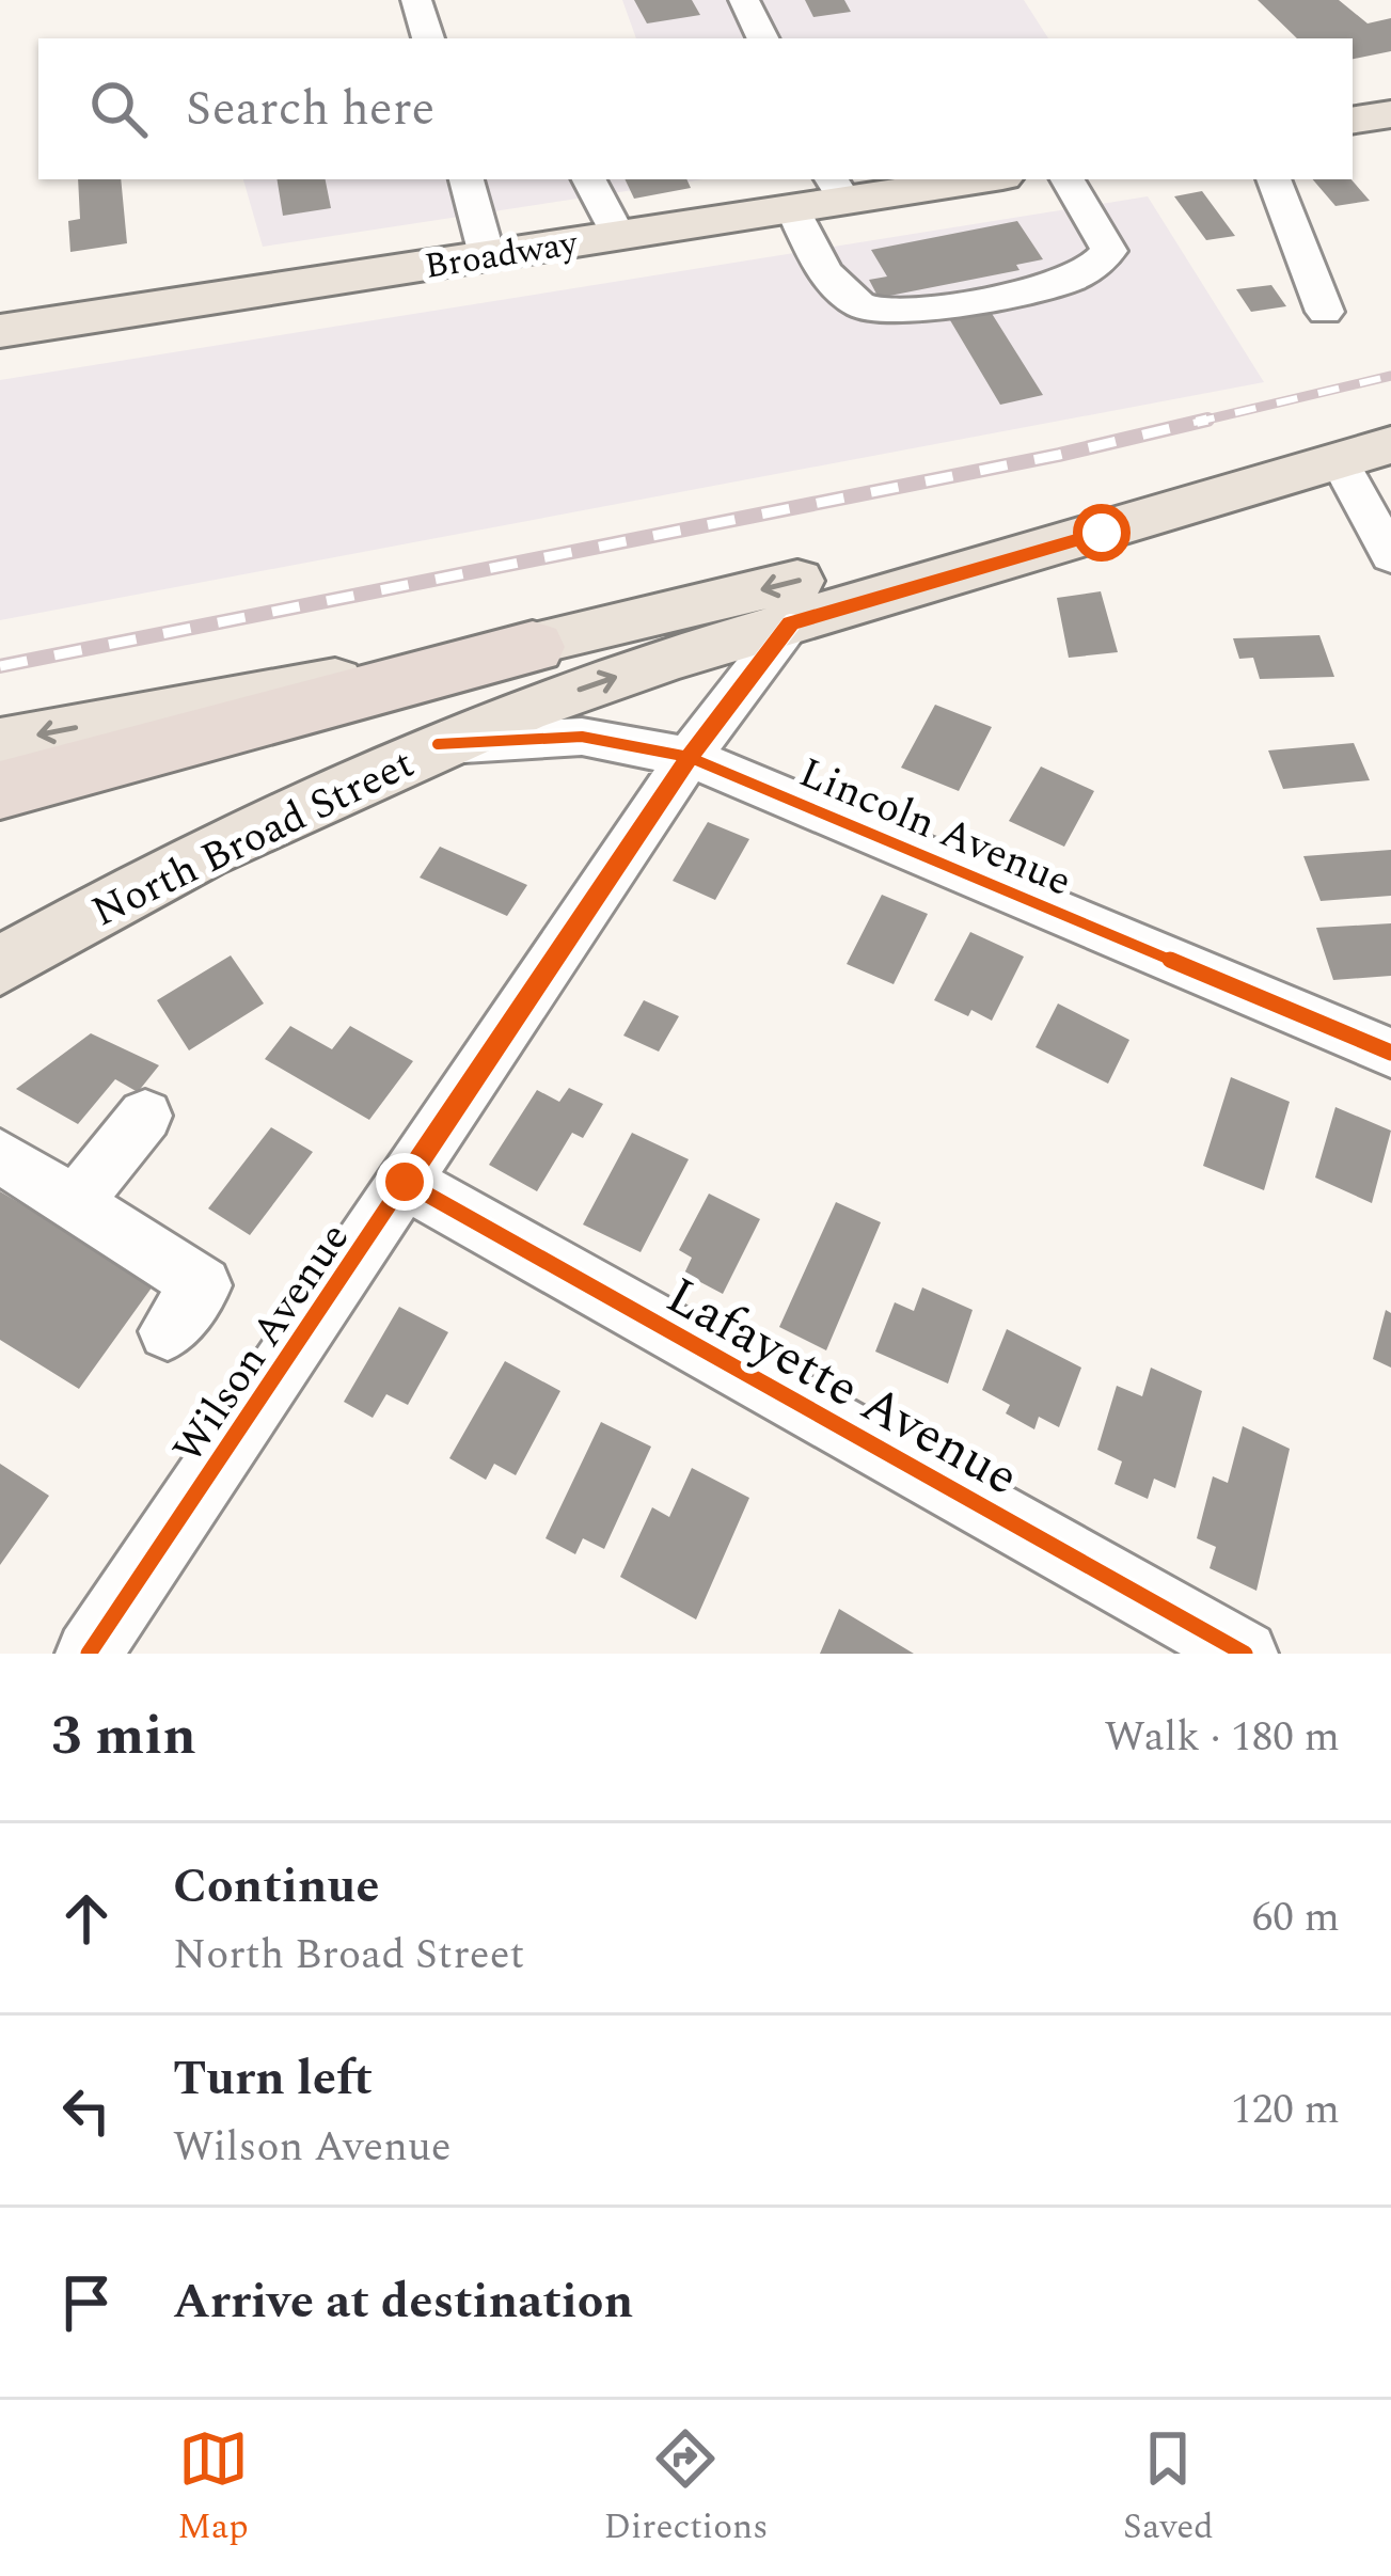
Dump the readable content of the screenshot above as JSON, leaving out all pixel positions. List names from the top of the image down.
{
  "streets": {
    "main road": ["Broadway", "North Broad Street"],
    "street": ["Lincoln Avenue", "Wilson Avenue", "Lafayette Avenue"]
  },
  "crossings": [
    ["Lincoln Avenue", "North Broad Street"],
    ["Lincoln Avenue", "Wilson Avenue"],
    ["North Broad Street", "Wilson Avenue"],
    ["Wilson Avenue", "Lafayette Avenue"]
  ],
  "page": {
    "search": "Search here",
    "heading": ["3 min", "Walk · 180 m"],
    "list": [
      ["Continue", "North Broad Street", "60 m"],
      ["Turn left", "Wilson Avenue", "120 m"],
      "Arrive at destination"
    ],
    "nav": ["Map", "Directions", "Saved"]
  }
}
